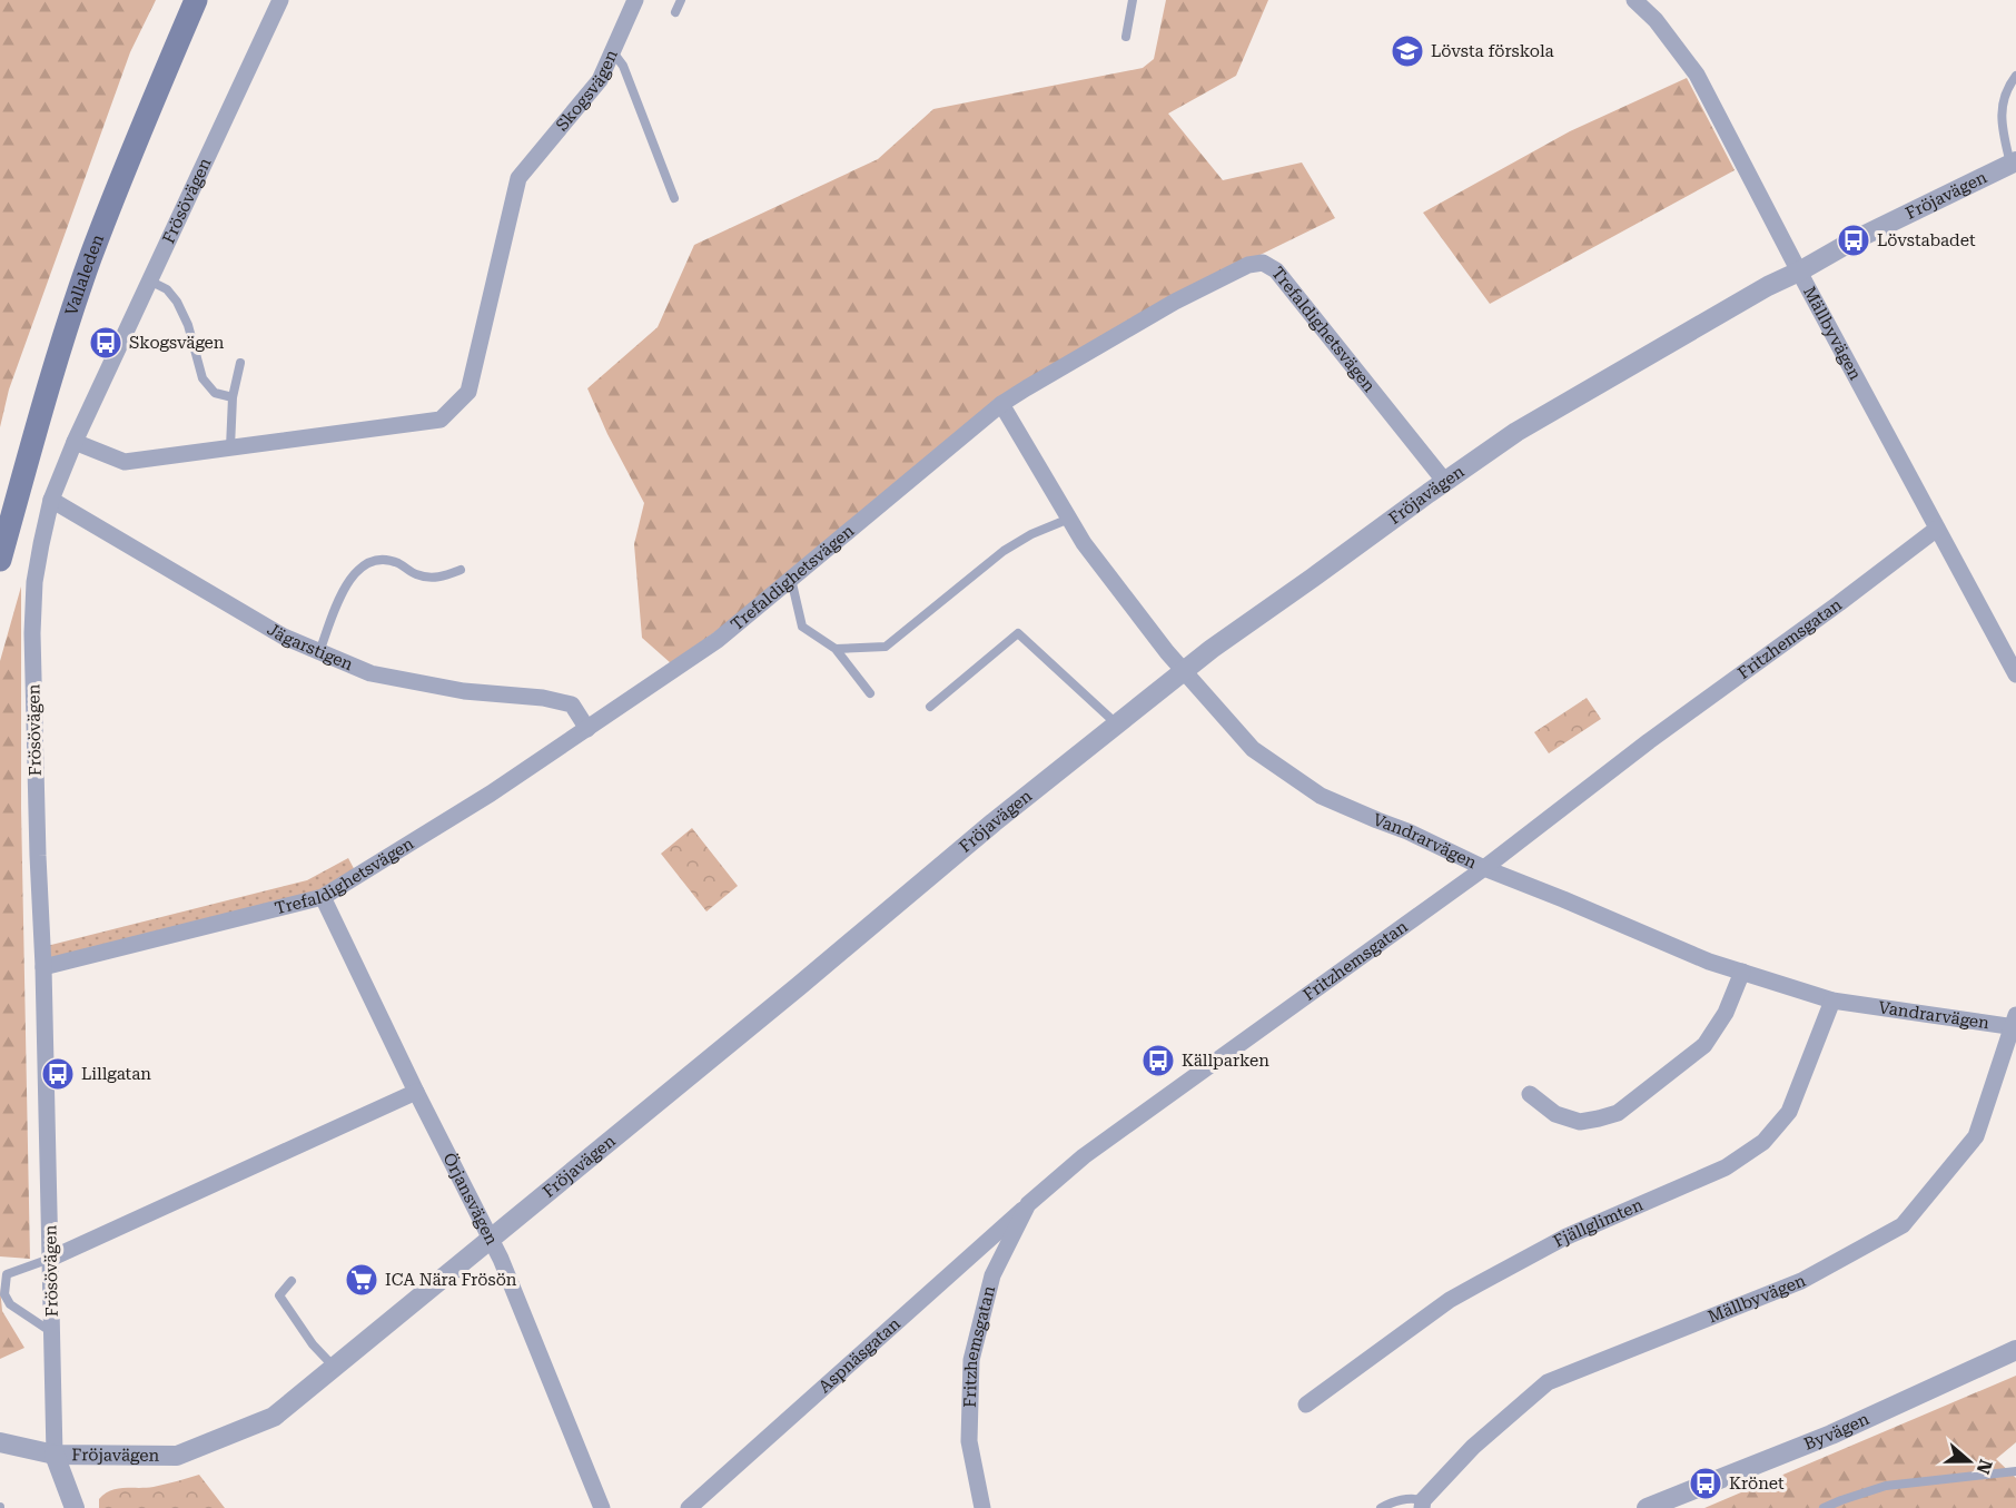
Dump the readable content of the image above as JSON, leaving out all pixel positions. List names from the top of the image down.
{
  "streets": {
    "main road": ["Vallaleden"],
    "street": [
      "Skogsvägen",
      "Fröjavägen",
      "Frösövägen",
      "Trefaldighetsvägen",
      "Mällbyvägen",
      "Fritzhemsgatan",
      "Jägarstigen",
      "Vandrarvägen",
      "Örjansvägen",
      "Fjällglimten",
      "Aspnäsgatan",
      "Byvägen"
    ]
  },
  "crossings": [
    ["Skogsvägen", "Frösövägen"],
    ["Fröjavägen", "Frösövägen"],
    ["Fröjavägen", "Trefaldighetsvägen"],
    ["Fröjavägen", "Mällbyvägen"],
    ["Fröjavägen", "Vandrarvägen"],
    ["Fröjavägen", "Örjansvägen"],
    ["Frösövägen", "Trefaldighetsvägen"],
    ["Frösövägen", "Jägarstigen"],
    ["Trefaldighetsvägen", "Jägarstigen"],
    ["Trefaldighetsvägen", "Vandrarvägen"],
    ["Trefaldighetsvägen", "Örjansvägen"],
    ["Mällbyvägen", "Fritzhemsgatan"],
    ["Mällbyvägen", "Vandrarvägen"],
    ["Fritzhemsgatan", "Vandrarvägen"],
    ["Fritzhemsgatan", "Aspnäsgatan"],
    ["Vandrarvägen", "Fjällglimten"]
  ],
  "places": {
    "school or university": ["Lövsta förskola"],
    "bus stop": [
      "Lövstabadet",
      "Skogsvägen",
      "Källparken",
      "Lillgatan",
      "Krönet"
    ],
    "supermarket": ["ICA Nära Frösön"]
  },
  "north": "right"
}
